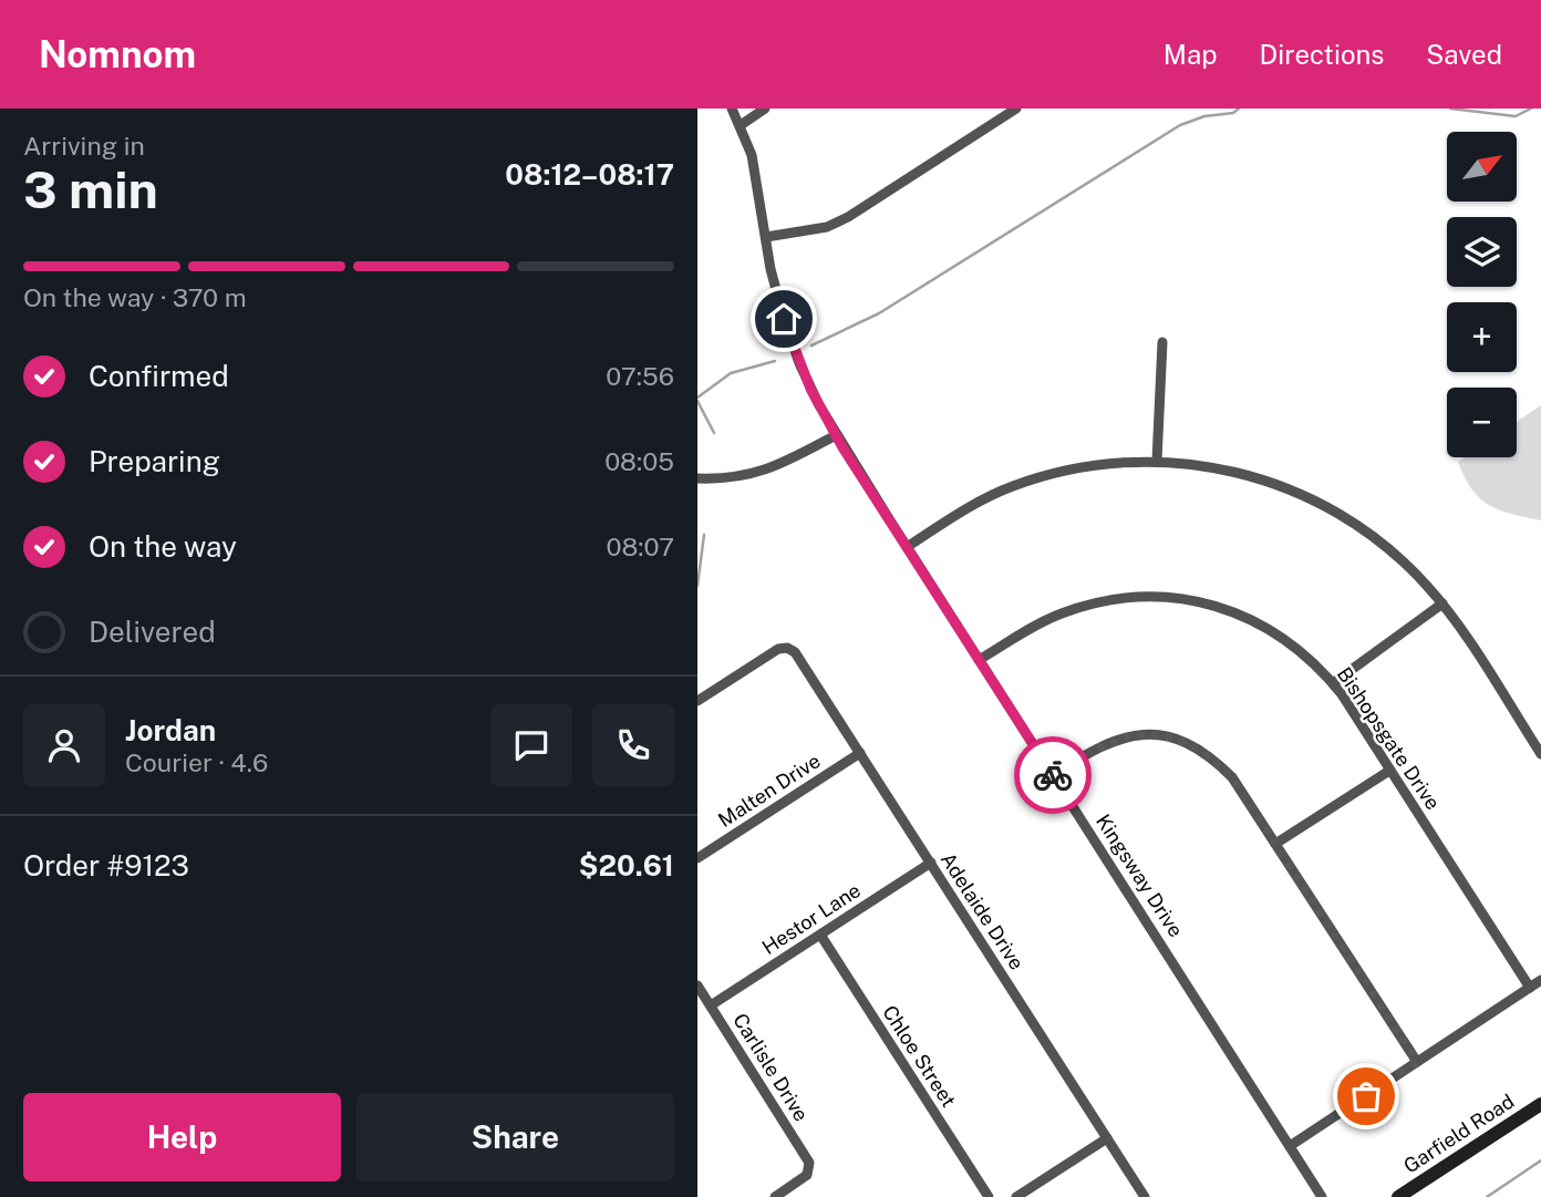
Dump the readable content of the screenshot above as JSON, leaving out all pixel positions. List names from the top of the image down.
{
  "streets": {
    "street": [
      "Bishopsgate Drive",
      "Malten Drive",
      "Kingsway Drive",
      "Adelaide Drive",
      "Hestor Lane",
      "Chloe Street",
      "Carlisle Drive",
      "Garfield Road"
    ]
  },
  "crossings": [
    ["Bishopsgate Drive", "Kingsway Drive"],
    ["Malten Drive", "Adelaide Drive"],
    ["Adelaide Drive", "Hestor Lane"],
    ["Hestor Lane", "Chloe Street"],
    ["Hestor Lane", "Carlisle Drive"]
  ],
  "north": "top right",
  "page": {
    "header": "Nomnom",
    "nav": ["Map", "Directions", "Saved"],
    "heading": ["3 min", "Arriving in", "08:12–08:17"],
    "panel": [
      "Jordan",
      "Courier · 4.6",
      "Order #9123",
      "$20.61"
    ],
    "map_buttons": ["+", "−"],
    "bar": "On the way · 370 m",
    "list": [
      ["Confirmed", "07:56"],
      ["Preparing", "08:05"],
      ["On the way", "08:07"],
      "Delivered"
    ],
    "buttons": ["Help", "Share"]
  }
}
